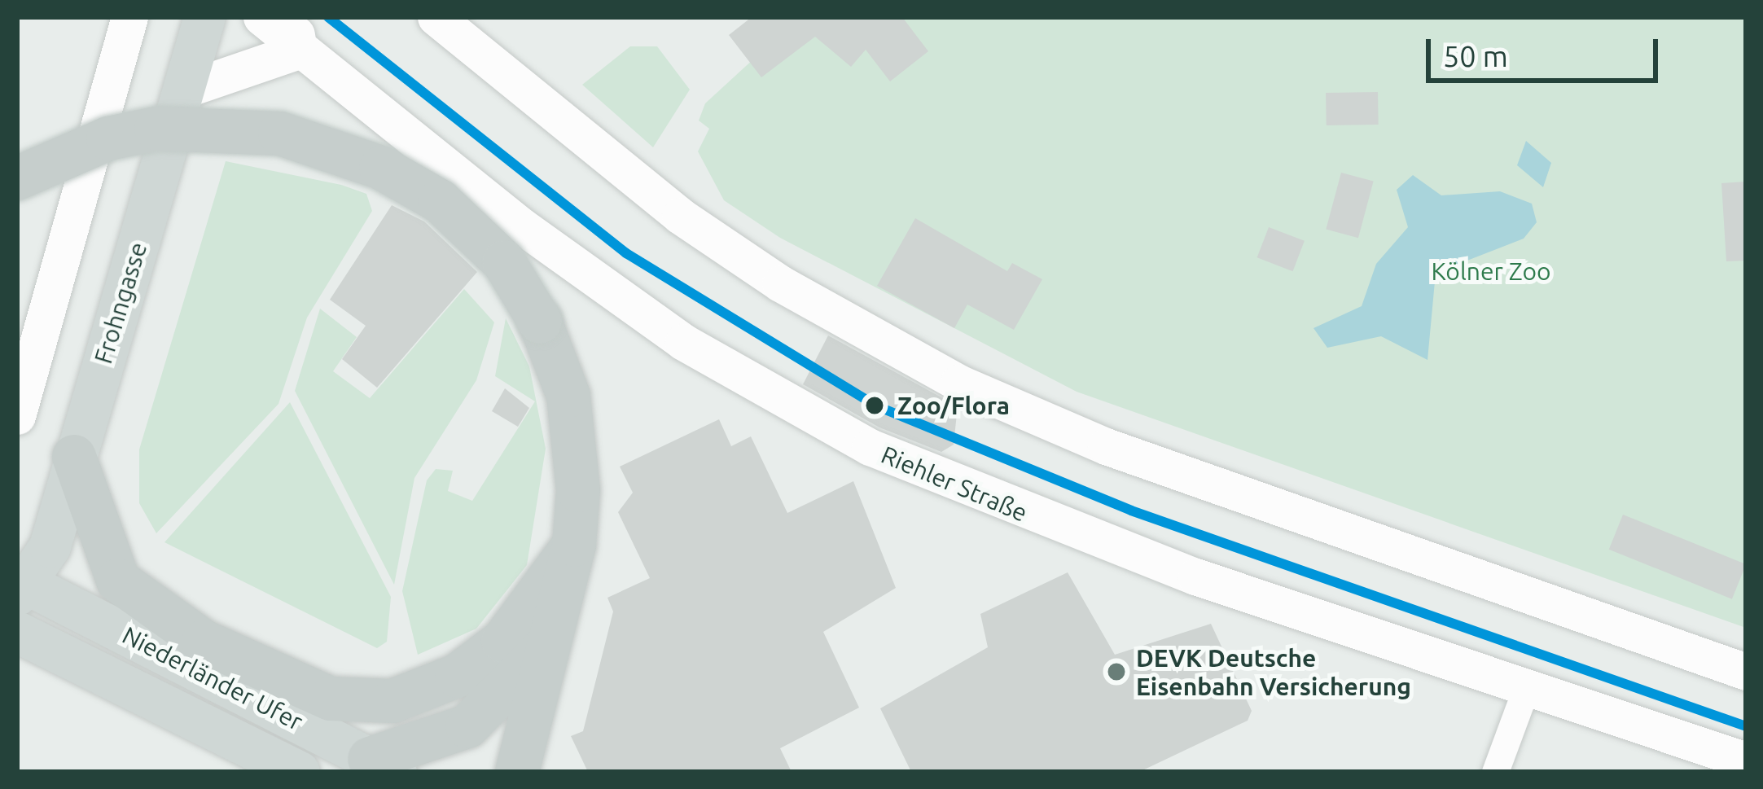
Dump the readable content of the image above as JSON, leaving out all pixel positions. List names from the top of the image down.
{
  "streets": {
    "main road": ["Frohngasse", "Riehler Straße", "Niederländer Ufer"]
  },
  "crossings": [
    ["Frohngasse", "Niederländer Ufer"]
  ],
  "parks": ["Kölner Zoo"],
  "places": ["Zoo/Flora", "DEVK Deutsche Eisenbahn Versicherung"],
  "scale_bar": "50 m"
}
